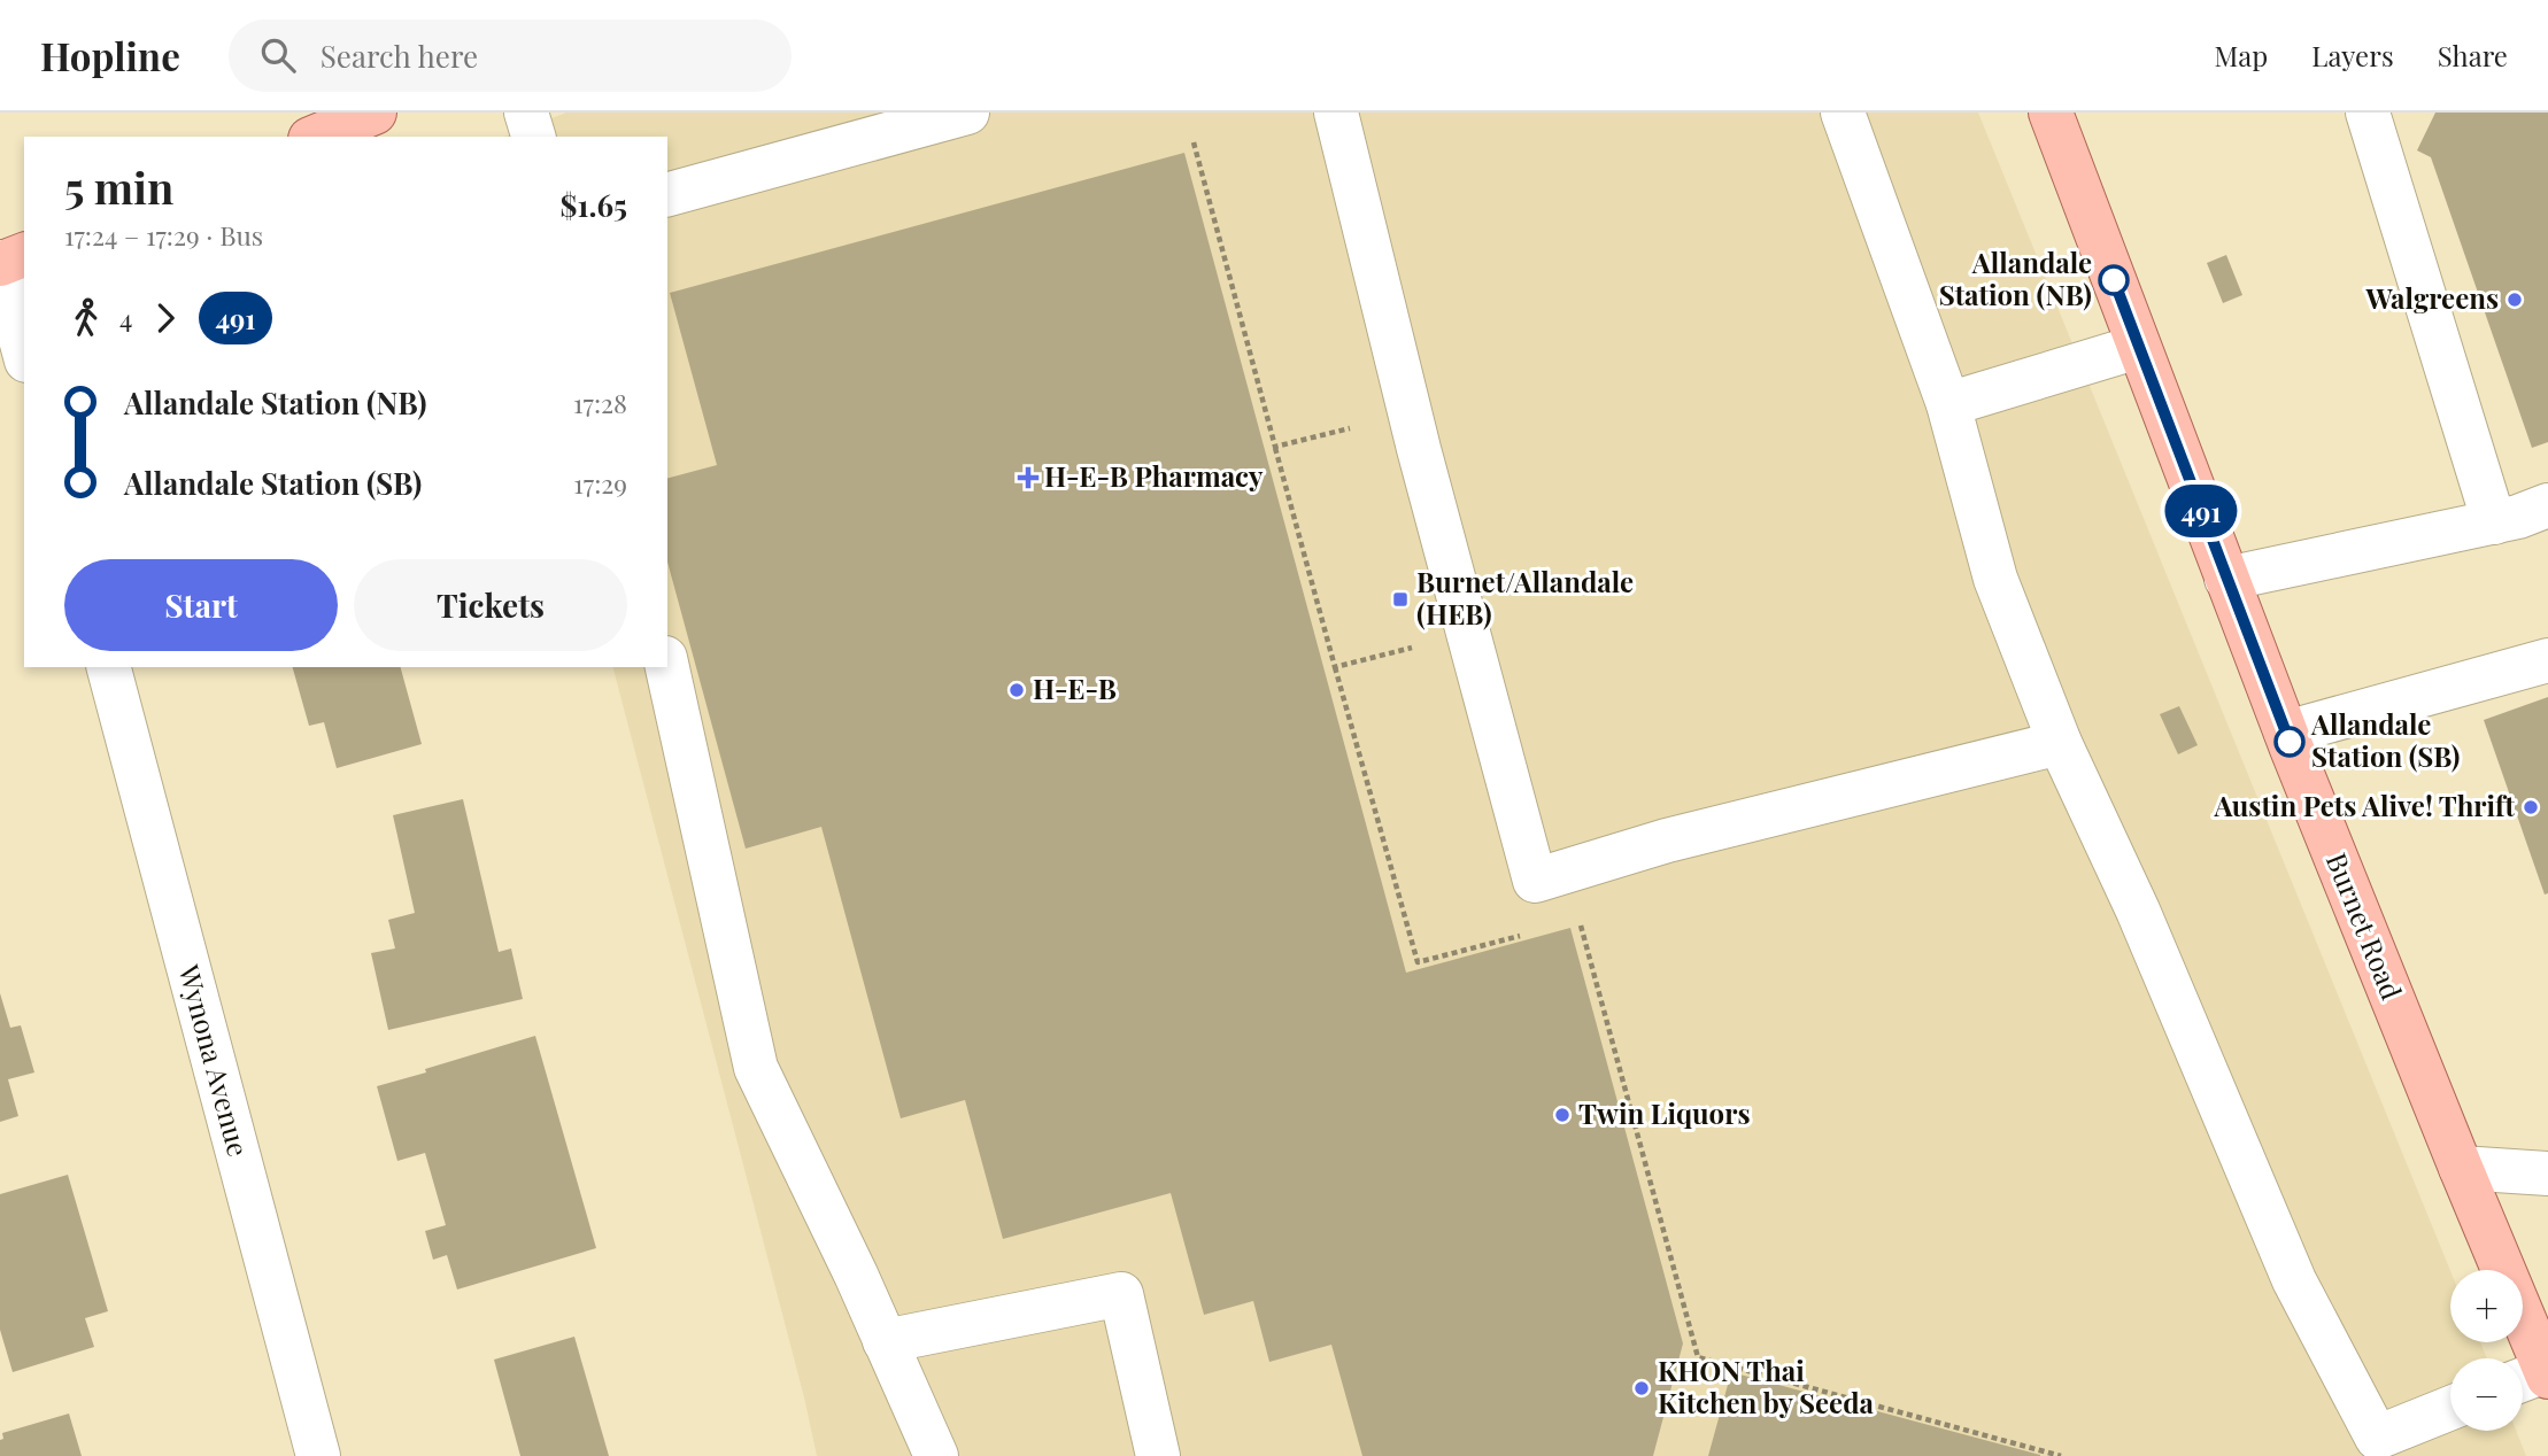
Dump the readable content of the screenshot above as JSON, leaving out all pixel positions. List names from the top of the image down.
{
  "streets": {
    "main road": ["Burnet Road"],
    "street": ["Wynona Avenue"]
  },
  "places": {
    "other": [
      "Allandale Station (NB)",
      "Walgreens",
      "H-E-B",
      "Allandale Station (SB)",
      "Austin Pets Alive! Thrift",
      "Twin Liquors",
      "KHON Thai Kitchen by Seeda"
    ],
    "health": ["H-E-B Pharmacy"],
    "transit": ["Burnet/Allandale (HEB)"]
  },
  "lines": ["bus line 491"],
  "page": {
    "header": "Hopline",
    "search": "Search here",
    "nav": ["Map", "Layers", "Share"],
    "on_map": "491",
    "heading": ["5 min", "17:24 – 17:29 · Bus", "$1.65"],
    "legs": ["4", "491"],
    "list": [
      {
        "name": "Allandale Station (NB)",
        "value": "17:28"
      },
      {
        "name": "Allandale Station (SB)",
        "value": "17:29"
      }
    ],
    "buttons": ["Start", "Tickets"],
    "map_buttons": ["+", "−"]
  }
}
